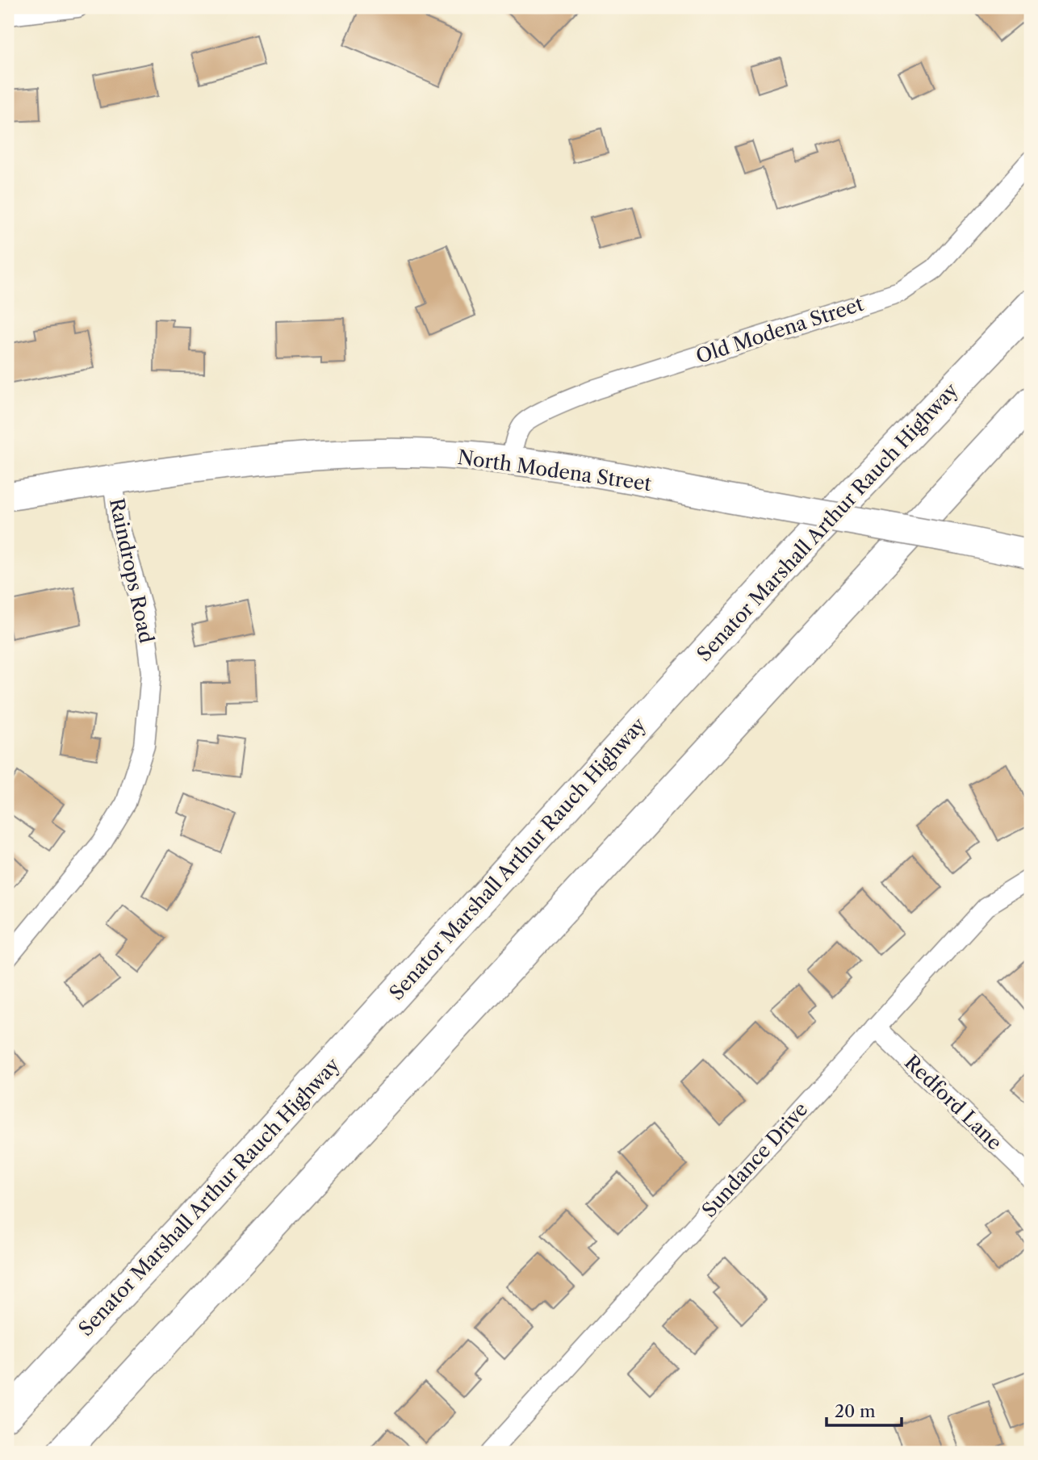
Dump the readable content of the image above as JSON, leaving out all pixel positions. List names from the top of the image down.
{
  "streets": {
    "highway": ["Senator Marshall Arthur Rauch Highway"],
    "street": [
      "Old Modena Street",
      "North Modena Street",
      "Raindrops Road",
      "Redford Lane",
      "Sundance Drive"
    ]
  },
  "crossings": [
    ["Old Modena Street", "North Modena Street"],
    ["North Modena Street", "Raindrops Road"],
    ["Redford Lane", "Sundance Drive"]
  ],
  "scale_bar": "20 m"
}
